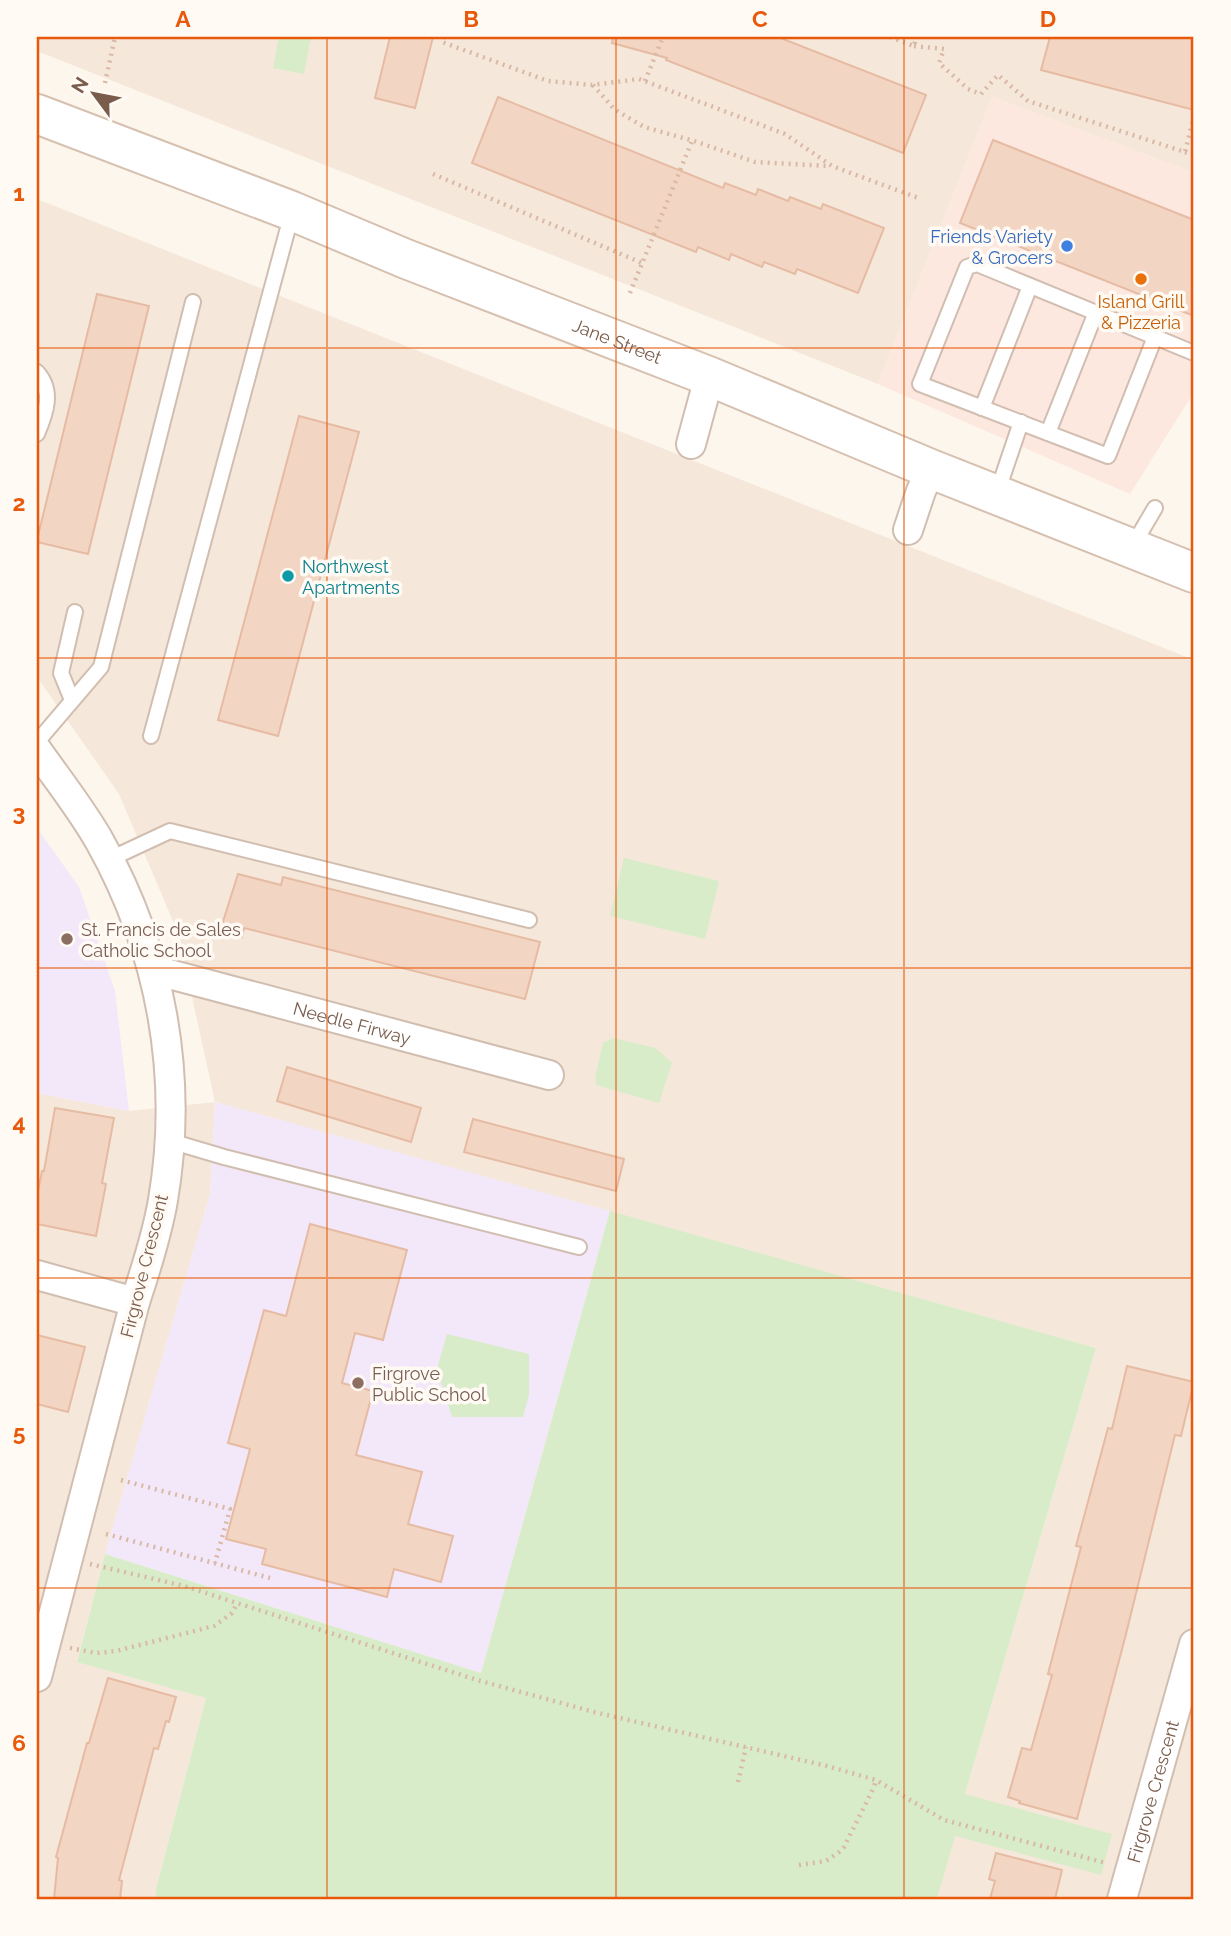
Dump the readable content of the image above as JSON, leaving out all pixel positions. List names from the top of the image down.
{
  "streets": {
    "main road": ["Jane Street"],
    "street": ["Needle Firway", "Firgrove Crescent"]
  },
  "crossings": [
    ["Needle Firway", "Firgrove Crescent"]
  ],
  "places": [
    "Friends Variety & Grocers",
    "Island Grill & Pizzeria",
    "Northwest Apartments",
    "St. Francis de Sales Catholic School",
    "Firgrove Public School"
  ],
  "north": "top left",
  "grid": {
    "columns": [
      "A",
      "B",
      "C",
      "D"
    ],
    "rows": [
      "1",
      "2",
      "3",
      "4",
      "5",
      "6"
    ]
  }
}
